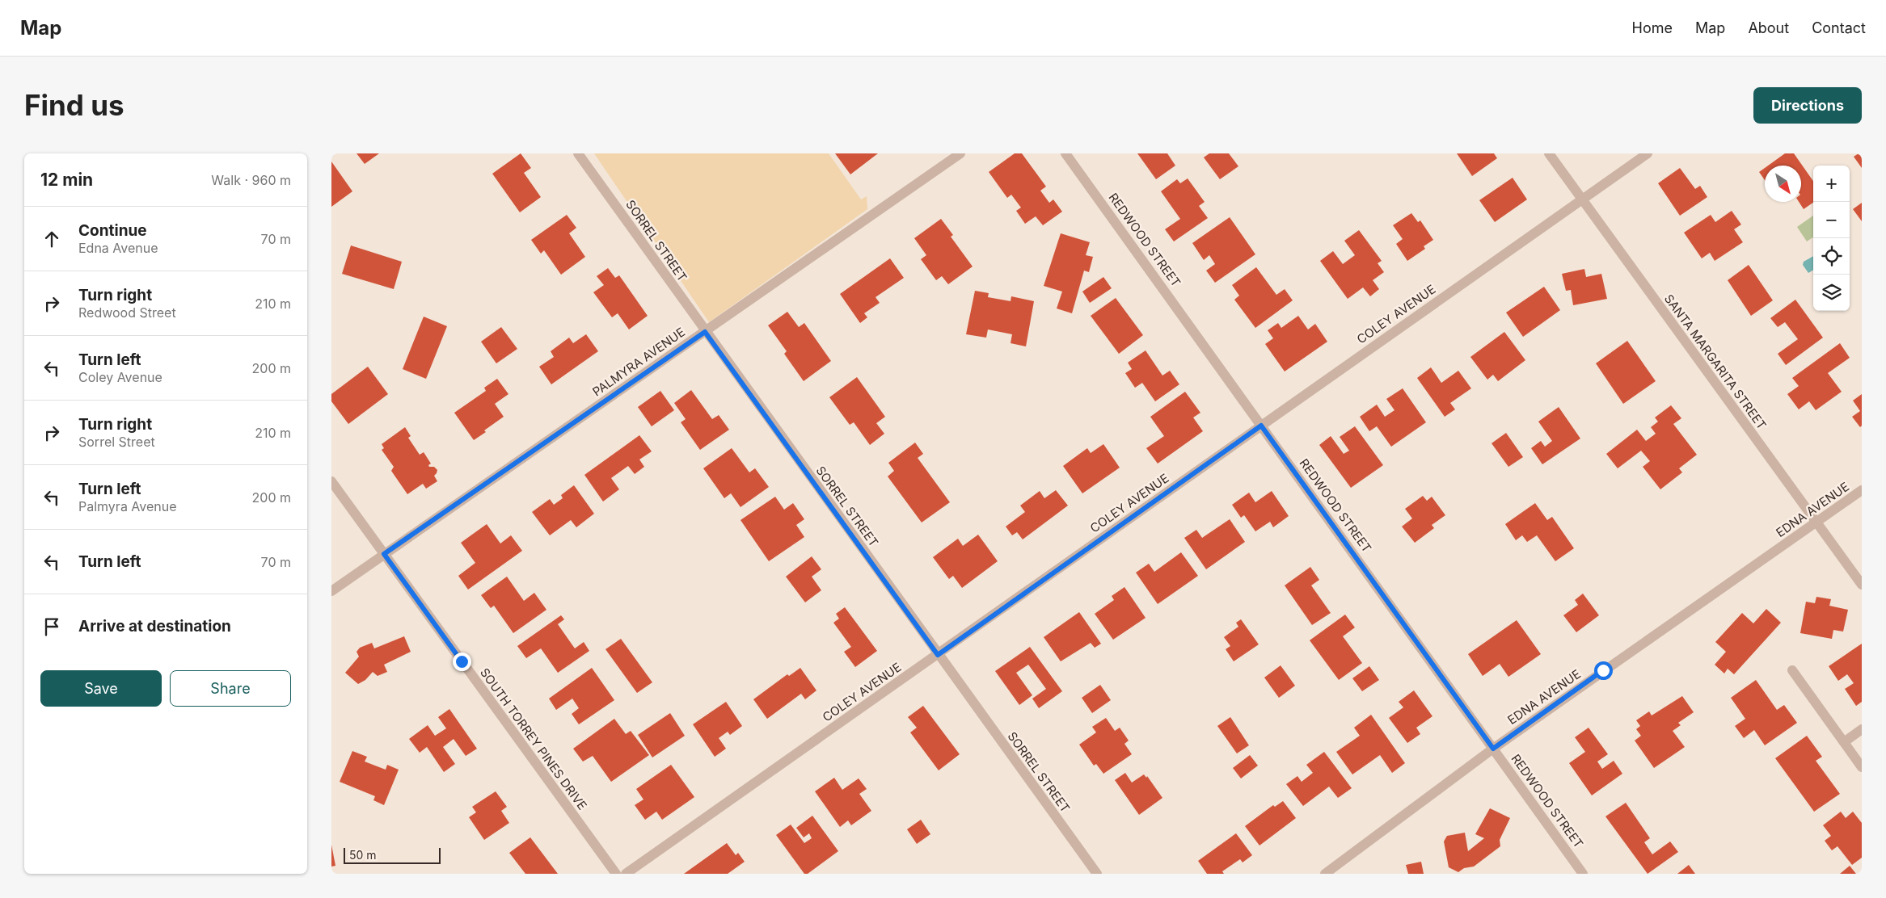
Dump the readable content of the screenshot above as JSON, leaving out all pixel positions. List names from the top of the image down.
{
  "streets": {
    "street": [
      "REDWOOD STREET",
      "SORREL STREET",
      "COLEY AVENUE",
      "PALMYRA AVENUE",
      "SANTA MARGARITA STREET",
      "EDNA AVENUE",
      "SOUTH TORREY PINES DRIVE"
    ]
  },
  "crossings": [
    ["REDWOOD STREET", "COLEY AVENUE"],
    ["REDWOOD STREET", "EDNA AVENUE"],
    ["SORREL STREET", "COLEY AVENUE"],
    ["SORREL STREET", "PALMYRA AVENUE"],
    ["COLEY AVENUE", "SANTA MARGARITA STREET"],
    ["PALMYRA AVENUE", "SOUTH TORREY PINES DRIVE"],
    ["SANTA MARGARITA STREET", "EDNA AVENUE"]
  ],
  "scale_bar": "50 m",
  "north": "bottom right",
  "page": {
    "header": "Map",
    "nav": [
      "Home",
      "Map",
      "About",
      "Contact"
    ],
    "buttons": [
      "Directions",
      ["Save", "Share"]
    ],
    "title": "Find us",
    "heading": ["12 min", "Walk · 960 m"],
    "map_buttons": ["+", "−"],
    "list": [
      ["Continue", "Edna Avenue", "70 m"],
      ["Turn right", "Redwood Street", "210 m"],
      ["Turn left", "Coley Avenue", "200 m"],
      ["Turn right", "Sorrel Street", "210 m"],
      ["Turn left", "Palmyra Avenue", "200 m"],
      ["Turn left", "70 m"],
      "Arrive at destination"
    ],
    "scale": "50 m"
  }
}
